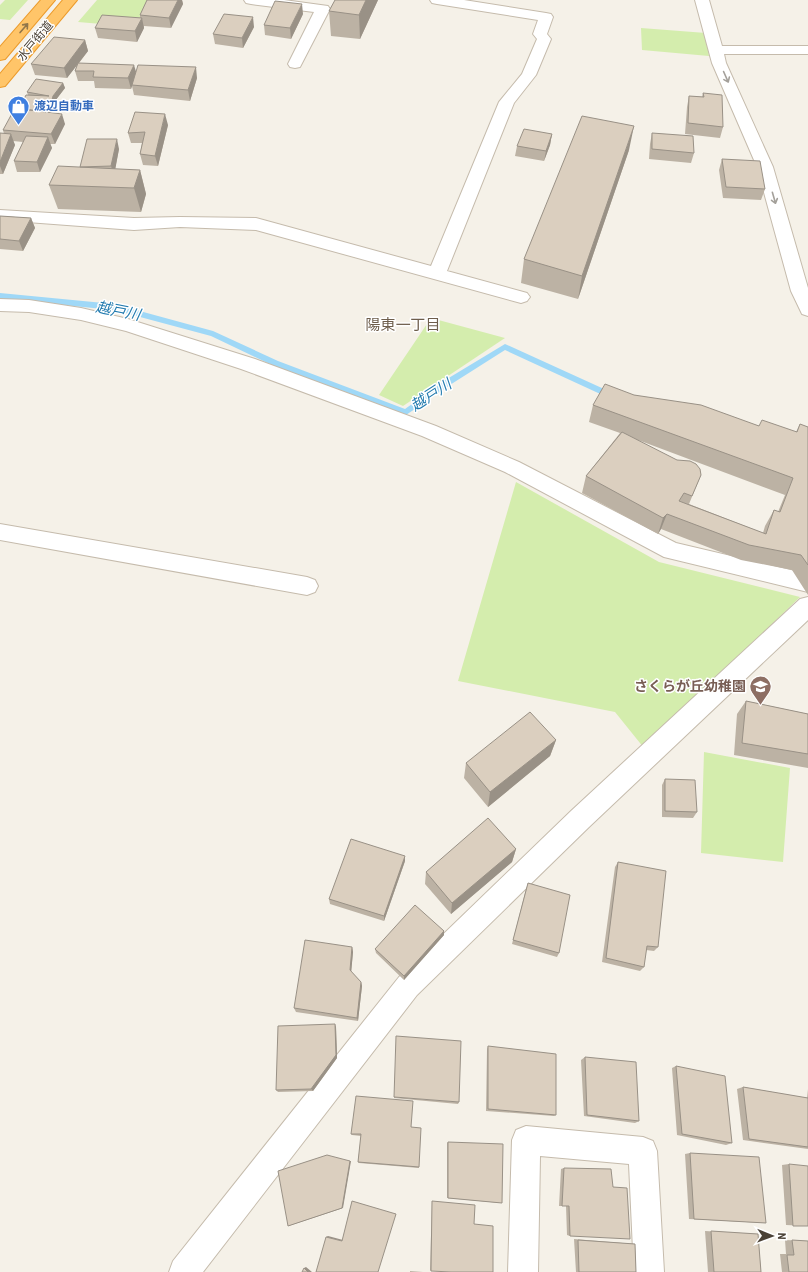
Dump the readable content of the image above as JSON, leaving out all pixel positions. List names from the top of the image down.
{
  "streets": {
    "highway": ["水戸街道"]
  },
  "districts": ["陽東一丁目"],
  "water": ["越戸川"],
  "places": {
    "shop": ["渡辺自動車"],
    "school or university": ["さくらが丘幼稚園"]
  },
  "north": "right"
}
